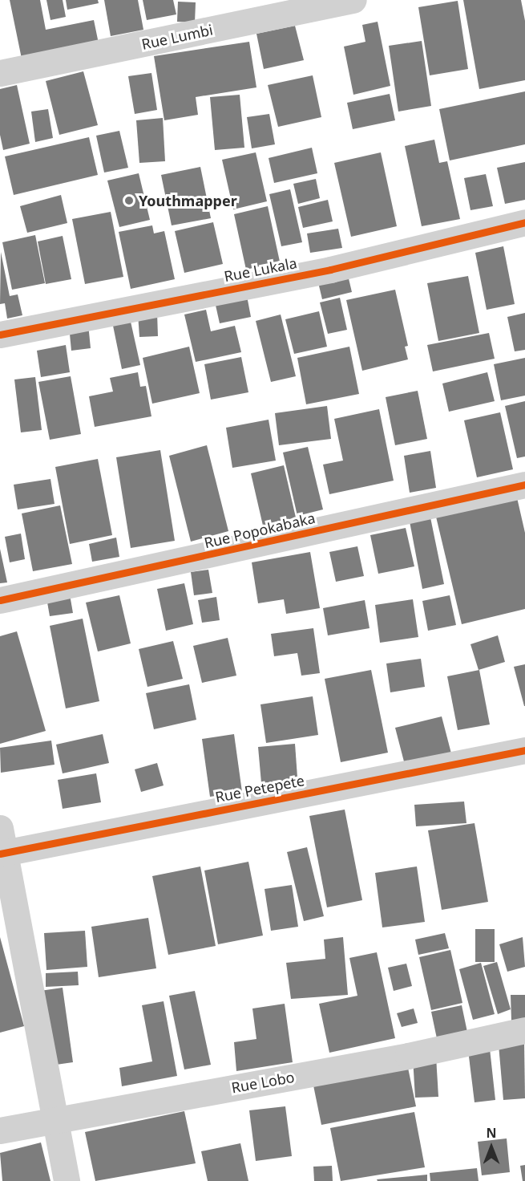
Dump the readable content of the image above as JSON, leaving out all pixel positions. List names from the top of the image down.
{
  "streets": {
    "street": [
      "Rue Lumbi",
      "Rue Lukala",
      "Rue Popokabaka",
      "Rue Petepete",
      "Rue Lobo"
    ]
  },
  "places": ["Youthmapper"],
  "north": "top"
}
